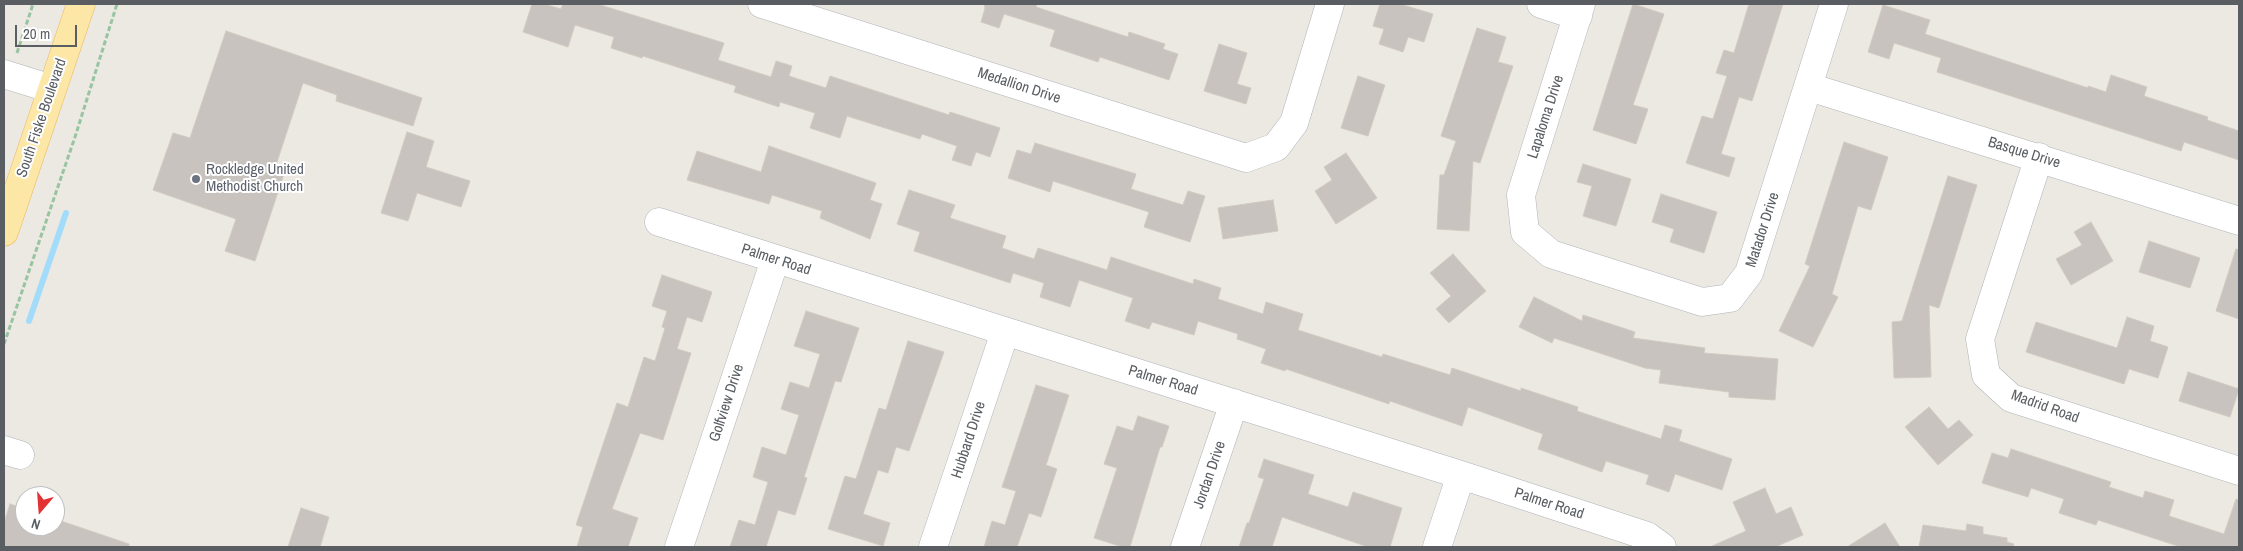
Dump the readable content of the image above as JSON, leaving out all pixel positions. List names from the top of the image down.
{
  "streets": {
    "main road": ["South Fiske Boulevard"],
    "street": [
      "Medallion Drive",
      "Lapaloma Drive",
      "Basque Drive",
      "Matador Drive",
      "Palmer Road",
      "Golfview Drive",
      "Madrid Road",
      "Hubbard Drive",
      "Jordan Drive"
    ]
  },
  "crossings": [
    ["Lapaloma Drive", "Matador Drive"],
    ["Basque Drive", "Matador Drive"],
    ["Basque Drive", "Madrid Road"],
    ["Palmer Road", "Golfview Drive"],
    ["Palmer Road", "Hubbard Drive"],
    ["Palmer Road", "Jordan Drive"]
  ],
  "places": ["Rockledge United Methodist Church"],
  "scale_bar": "20 m",
  "north": "bottom"
}
